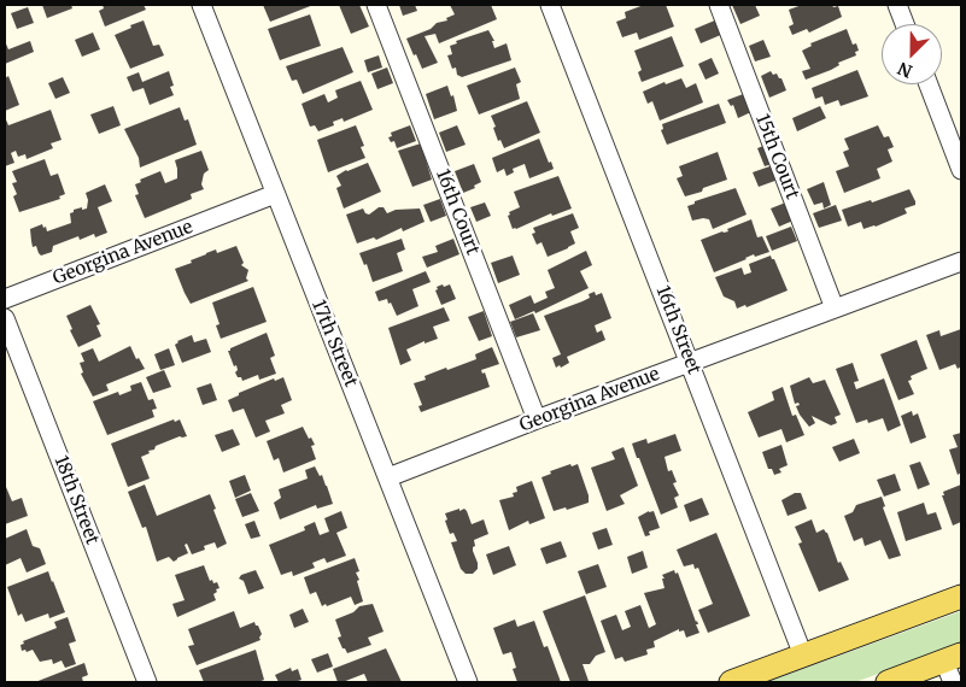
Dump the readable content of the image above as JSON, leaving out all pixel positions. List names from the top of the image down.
{
  "streets": {
    "street": [
      "15th Court",
      "16th Court",
      "Georgina Avenue",
      "16th Street",
      "17th Street",
      "18th Street"
    ]
  },
  "crossings": [
    ["15th Court", "Georgina Avenue"],
    ["16th Court", "Georgina Avenue"],
    ["Georgina Avenue", "16th Street"],
    ["Georgina Avenue", "17th Street"]
  ],
  "north": "bottom left"
}
